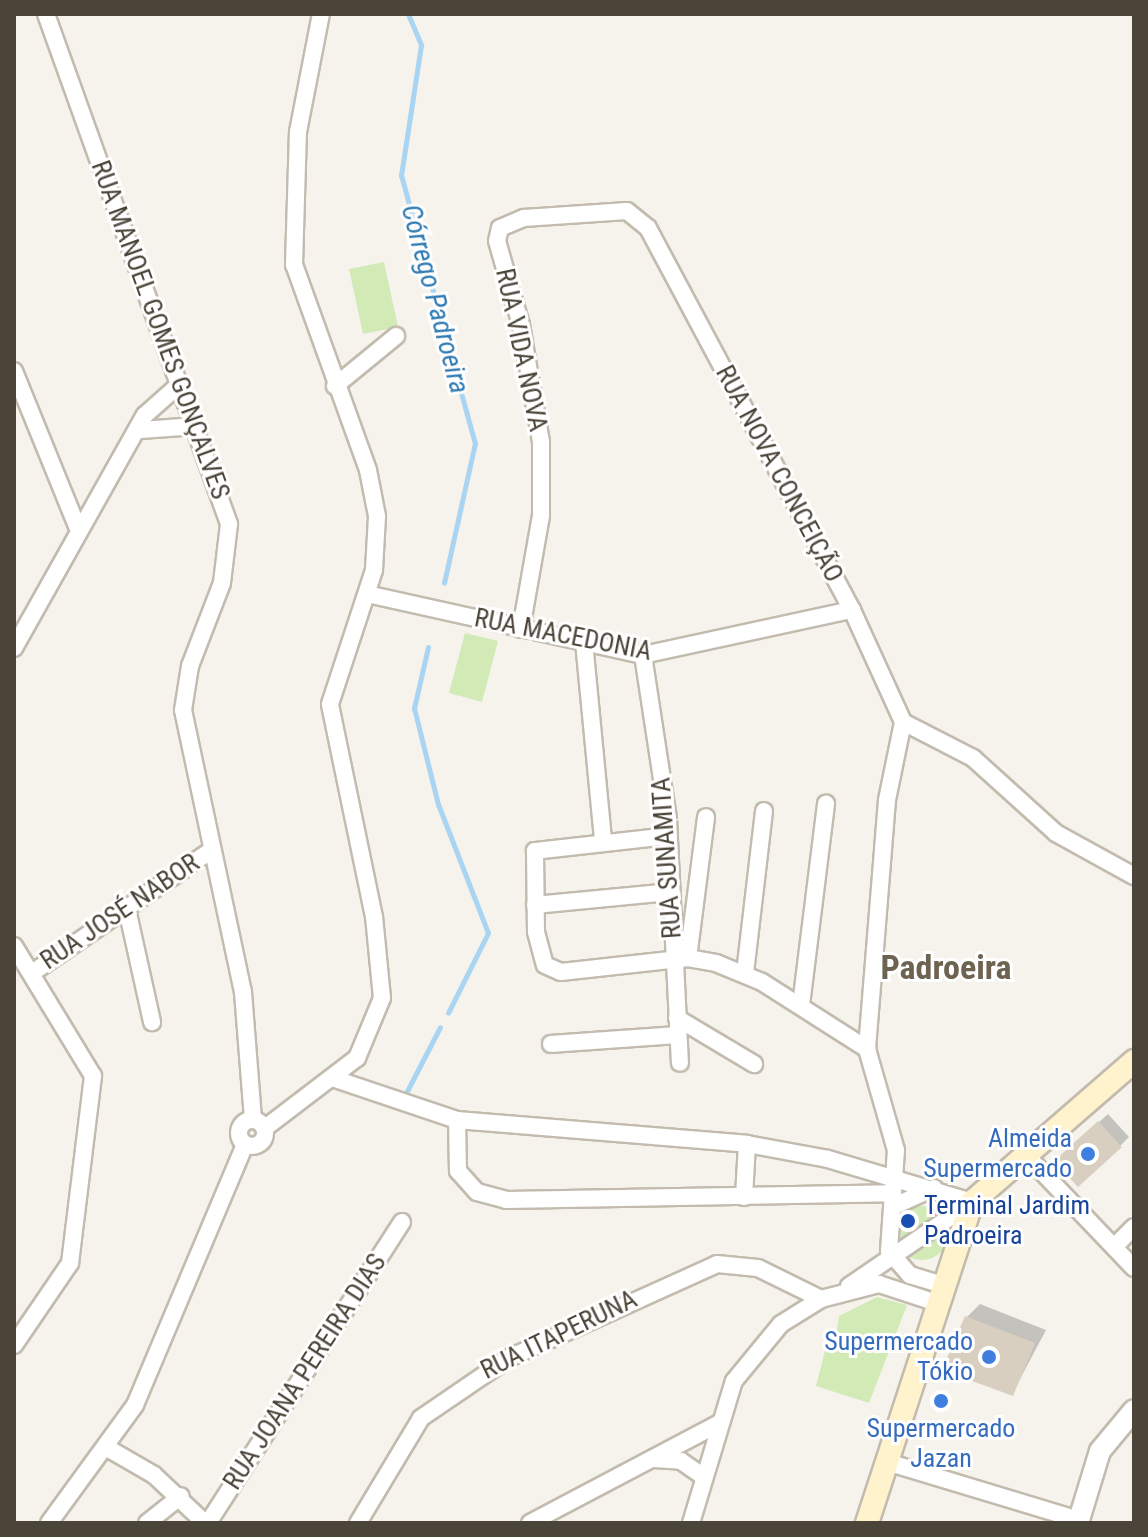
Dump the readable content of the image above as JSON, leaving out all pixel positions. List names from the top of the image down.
{
  "streets": {
    "street": [
      "RUA MANOEL GOMES GONÇALVES",
      "RUA VIDA NOVA",
      "RUA NOVA CONCEIÇÃO",
      "RUA MACEDONIA",
      "RUA SUNAMITA",
      "RUA JOSÉ NABOR",
      "RUA ITAPERUNA",
      "RUA JOANA PEREIRA DIAS"
    ]
  },
  "crossings": [
    ["RUA MANOEL GOMES GONÇALVES", "RUA JOSÉ NABOR"],
    ["RUA VIDA NOVA", "RUA NOVA CONCEIÇÃO"],
    ["RUA VIDA NOVA", "RUA MACEDONIA"],
    ["RUA NOVA CONCEIÇÃO", "RUA MACEDONIA"],
    ["RUA MACEDONIA", "RUA SUNAMITA"]
  ],
  "districts": ["Padroeira"],
  "water": ["Córrego Padroeira"],
  "places": [
    "Almeida Supermercado",
    "Terminal Jardim Padroeira",
    "Supermercado Tókio",
    "Supermercado Jazan"
  ]
}
